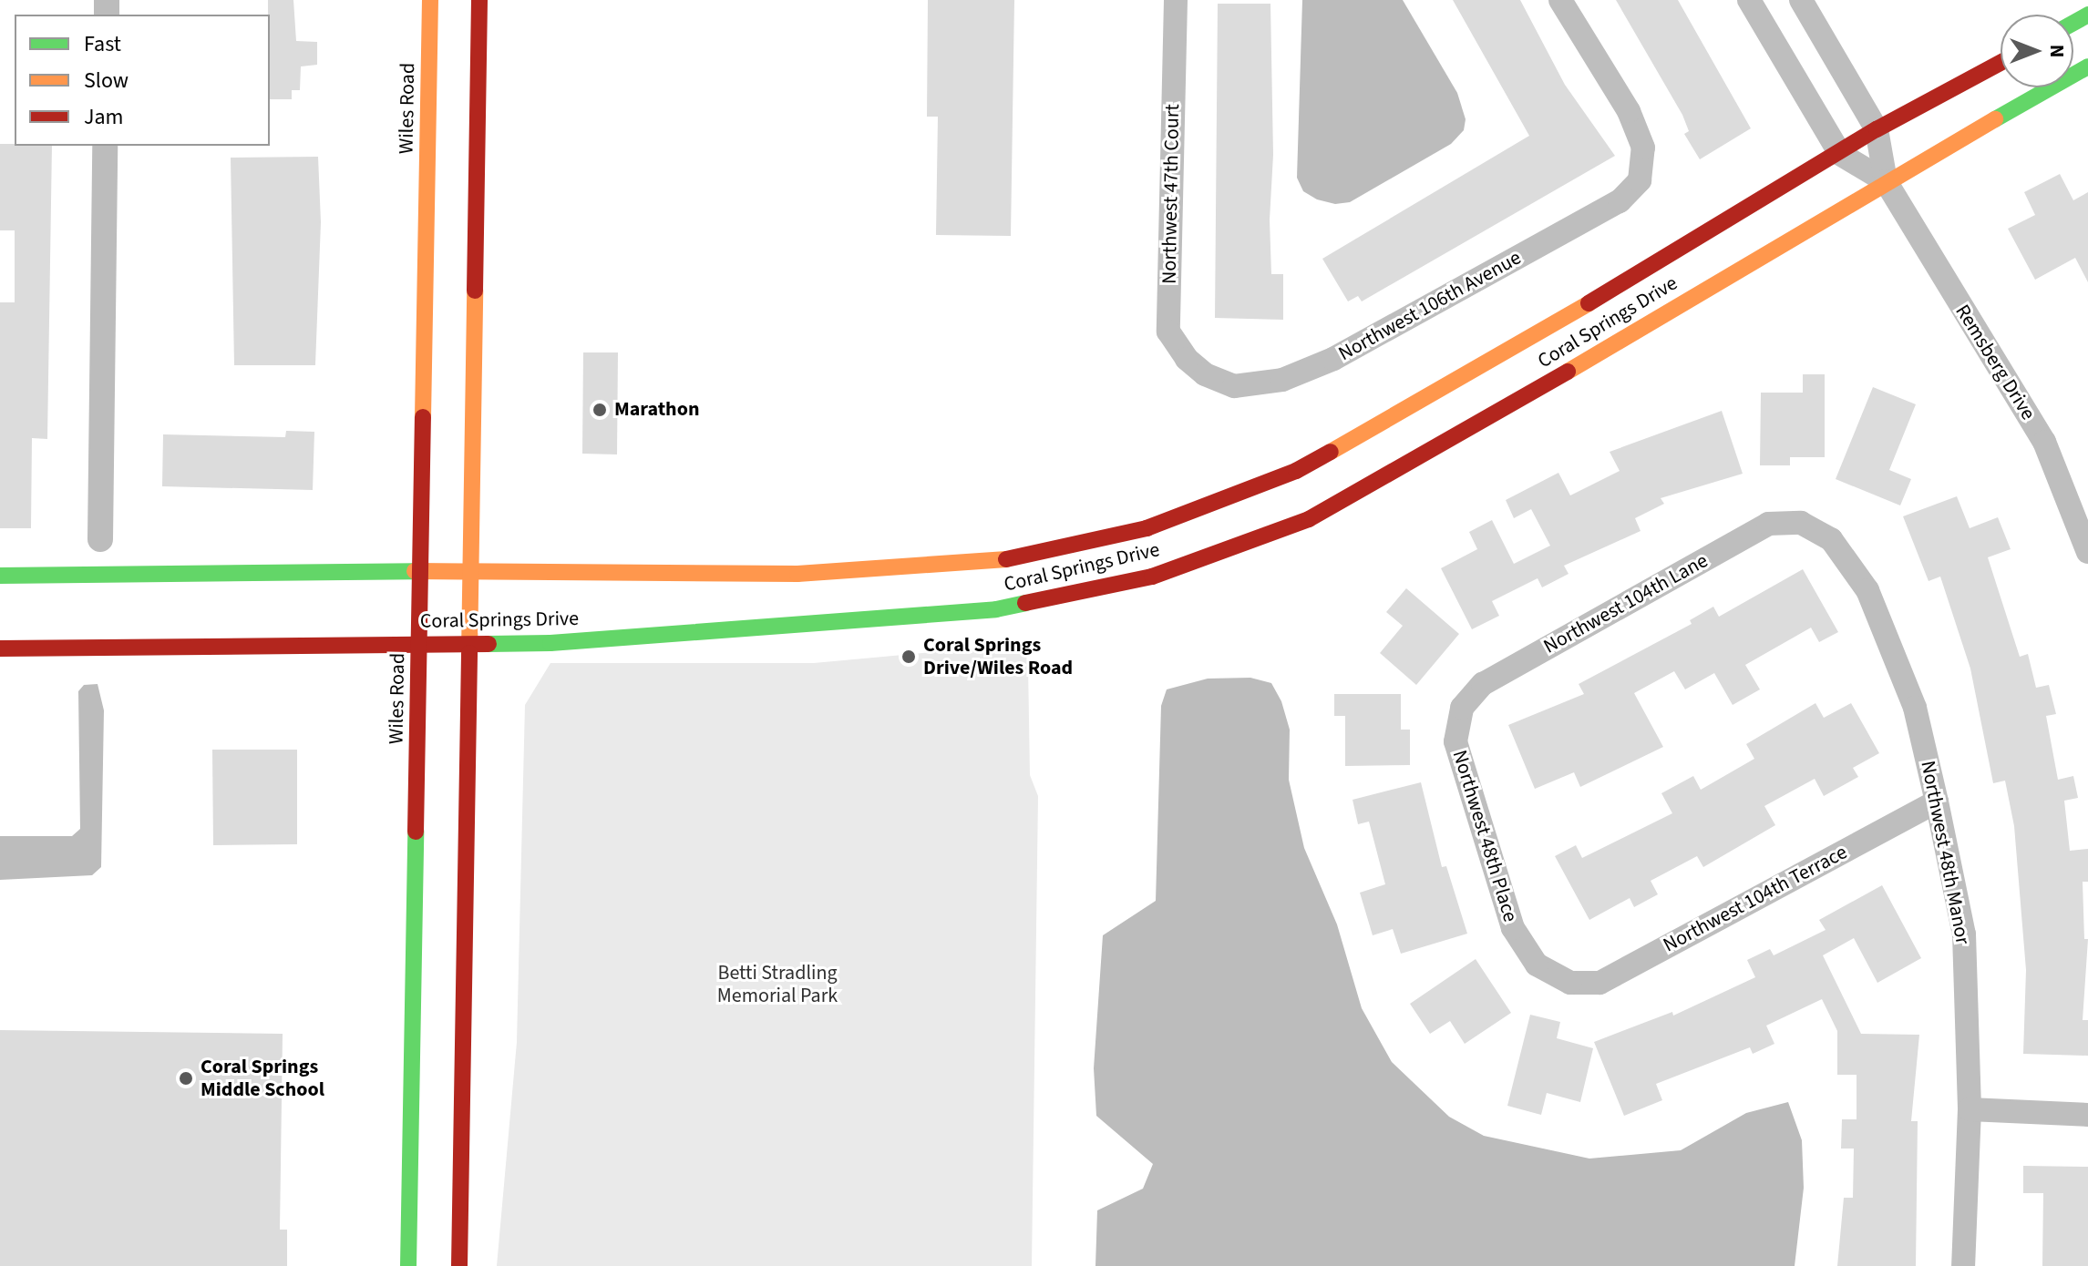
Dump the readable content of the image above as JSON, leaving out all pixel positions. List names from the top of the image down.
{
  "streets": {
    "main road": ["Wiles Road", "Coral Springs Drive"],
    "street": [
      "Northwest 47th Court",
      "Northwest 106th Avenue",
      "Remsberg Drive",
      "Northwest 104th Lane",
      "Northwest 48th Place",
      "Northwest 48th Manor",
      "Northwest 104th Terrace"
    ]
  },
  "crossings": [
    ["Wiles Road", "Coral Springs Drive"],
    ["Northwest 47th Court", "Northwest 106th Avenue"],
    ["Coral Springs Drive", "Remsberg Drive"],
    ["Northwest 104th Lane", "Northwest 48th Place"],
    ["Northwest 104th Lane", "Northwest 48th Manor"],
    ["Northwest 48th Place", "Northwest 104th Terrace"],
    ["Northwest 48th Manor", "Northwest 104th Terrace"]
  ],
  "parks": ["Betti Stradling Memorial Park"],
  "places": ["Marathon", "Coral Springs Drive/Wiles Road", "Coral Springs Middle School"],
  "legend": ["Fast", "Slow", "Jam"],
  "north": "right"
}
